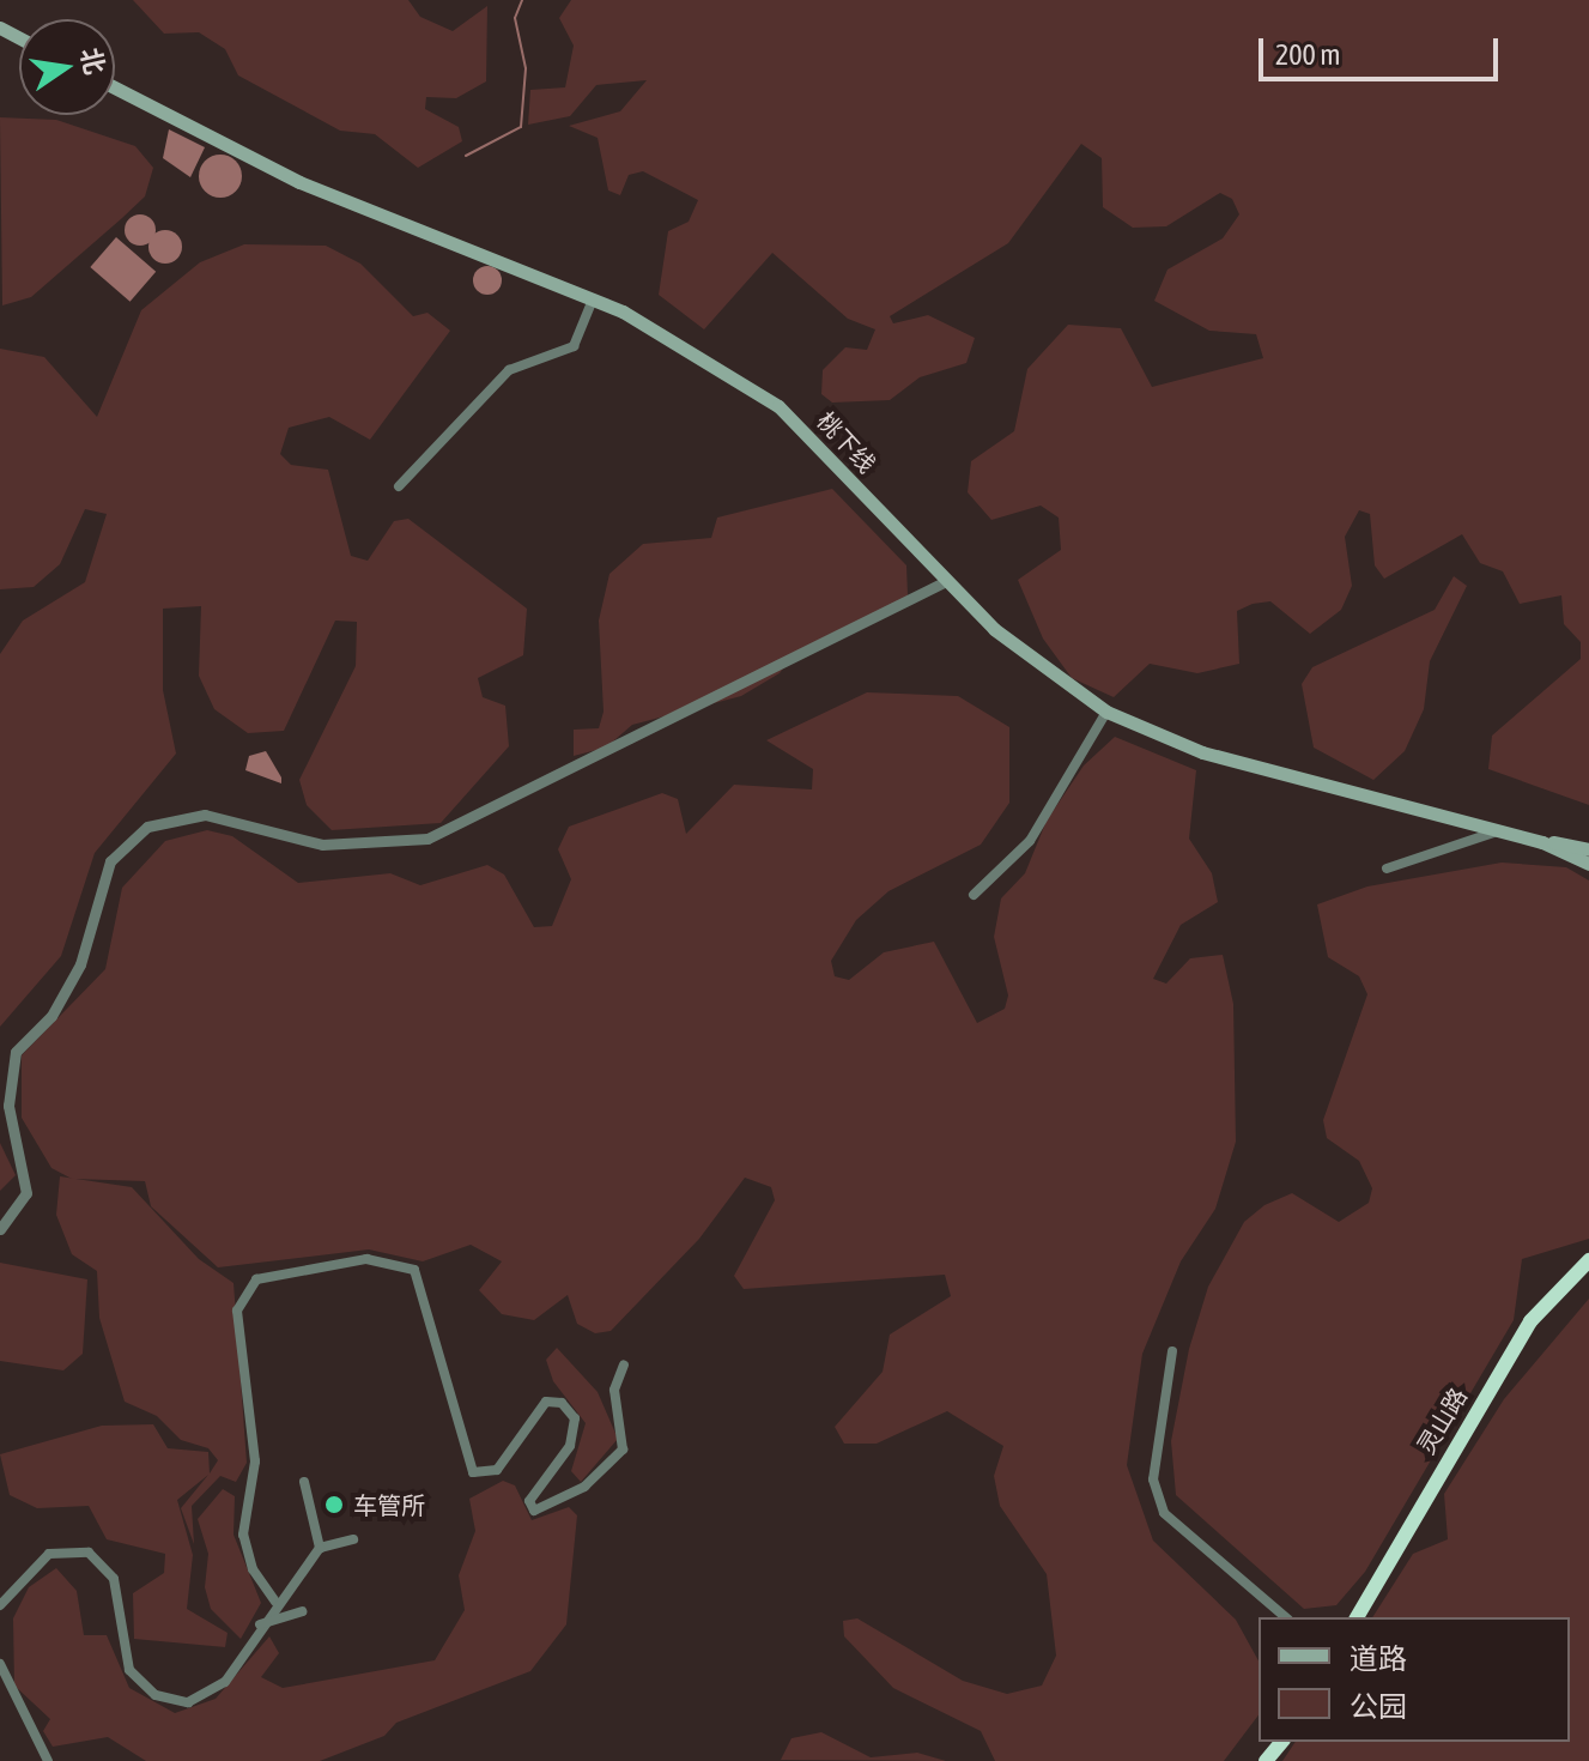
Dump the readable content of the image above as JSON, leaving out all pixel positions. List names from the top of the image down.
{
  "streets": {
    "highway": ["灵山路"],
    "main road": ["桃下线"]
  },
  "places": ["车管所"],
  "legend": ["道路", "公园"],
  "scale_bar": "200 m",
  "north": "right"
}
